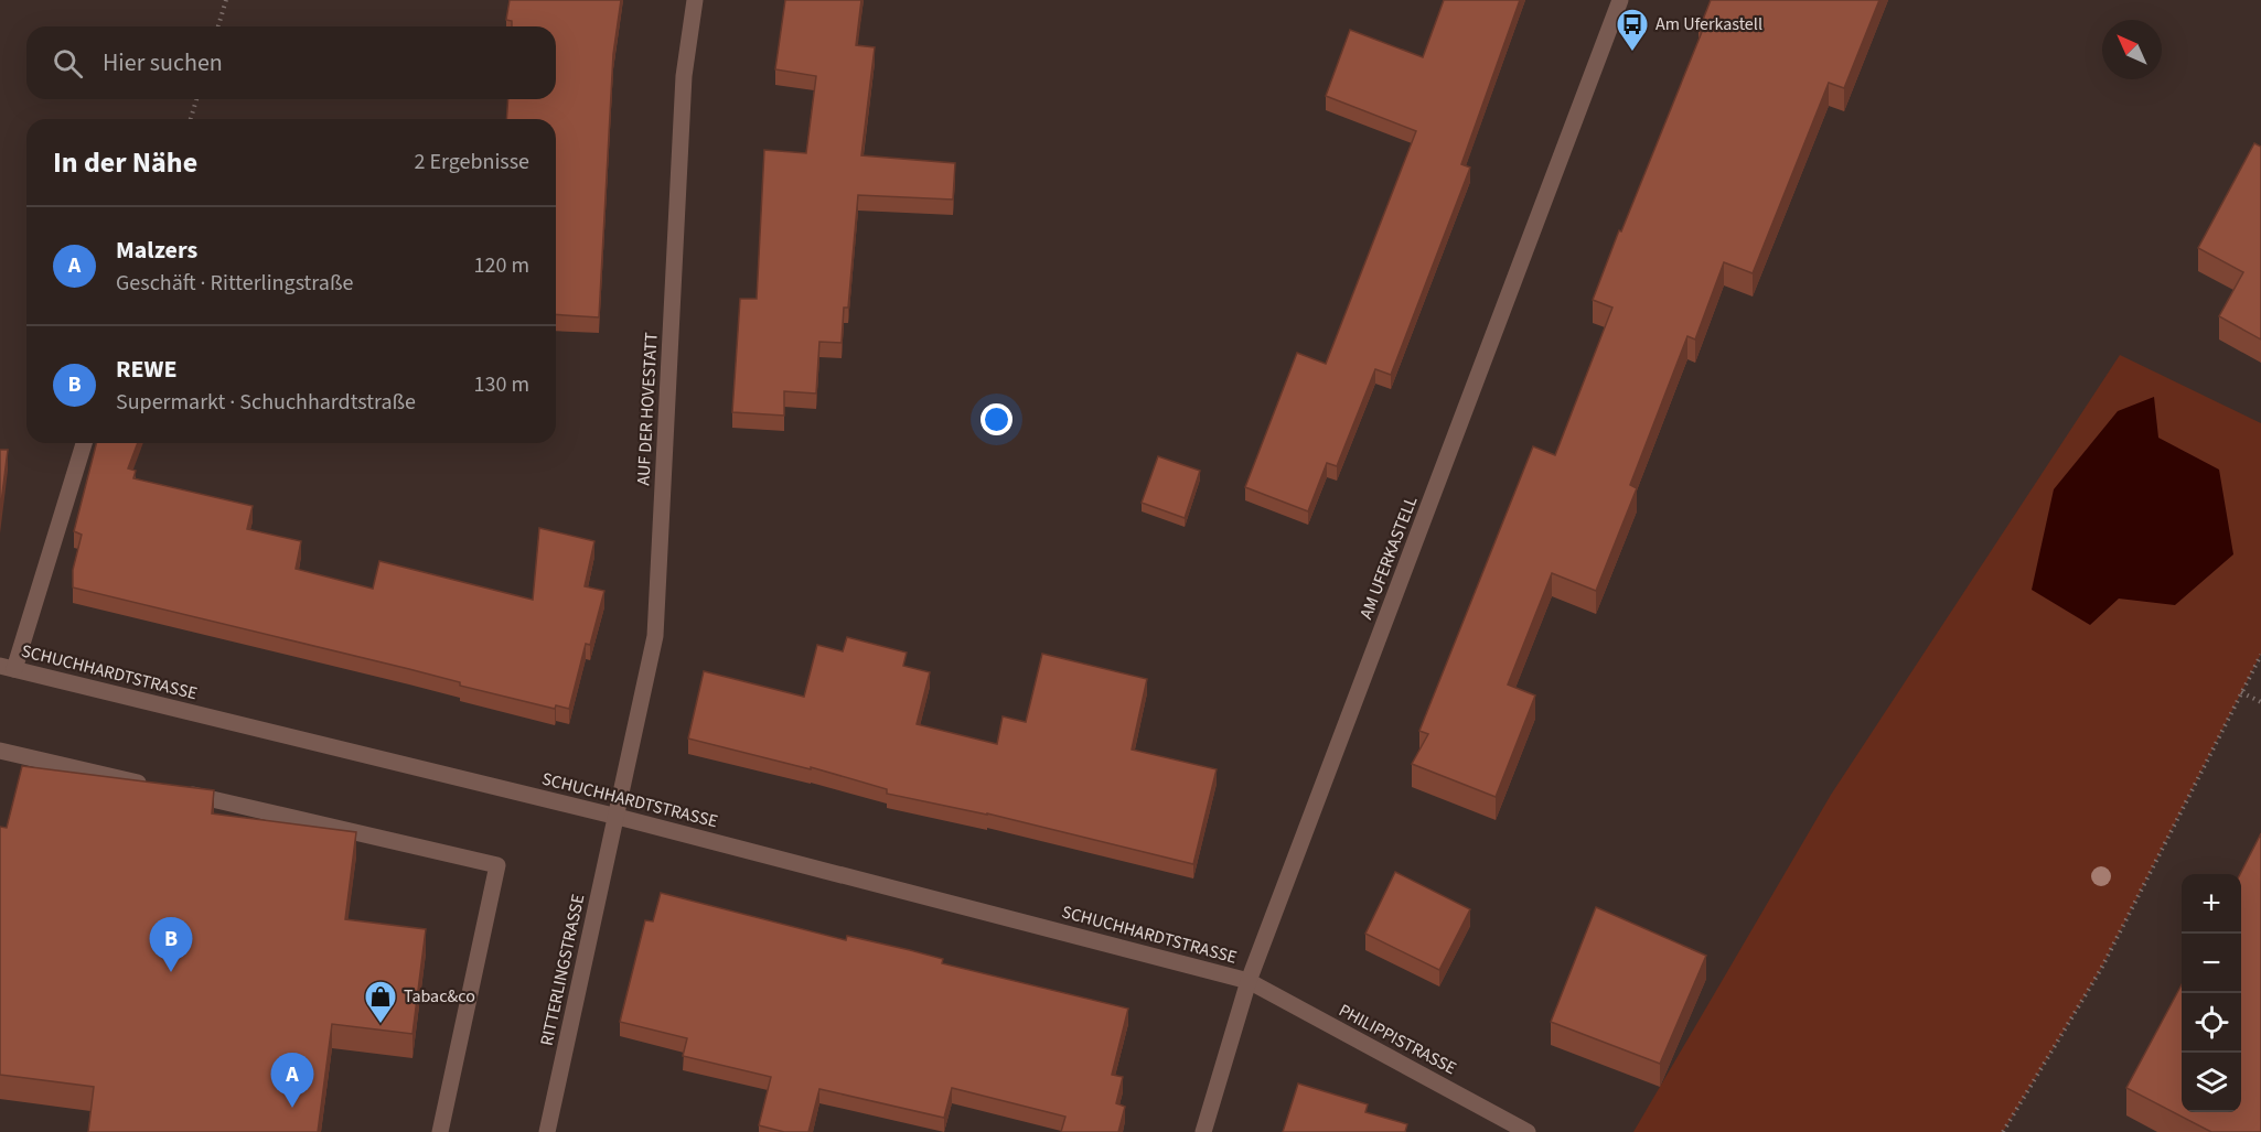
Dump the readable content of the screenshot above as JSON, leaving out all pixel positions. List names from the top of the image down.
{
  "streets": {
    "street": [
      "AUF DER HOVESTATT",
      "AM UFERKASTELL",
      "SCHUCHHARDTSTRASSE",
      "RITTERLINGSTRASSE",
      "PHILIPPISTRASSE"
    ]
  },
  "crossings": [
    ["AUF DER HOVESTATT", "SCHUCHHARDTSTRASSE"],
    ["AUF DER HOVESTATT", "RITTERLINGSTRASSE"],
    ["AM UFERKASTELL", "SCHUCHHARDTSTRASSE"],
    ["AM UFERKASTELL", "PHILIPPISTRASSE"],
    ["SCHUCHHARDTSTRASSE", "RITTERLINGSTRASSE"],
    ["SCHUCHHARDTSTRASSE", "PHILIPPISTRASSE"]
  ],
  "places": {
    "bus stop": ["Am Uferkastell"],
    "shop": ["Tabac&co"]
  },
  "north": "top left",
  "page": {
    "search": "Hier suchen",
    "heading": ["In der Nähe", "2 Ergebnisse"],
    "list": [
      {
        "mark": "A",
        "name": "Malzers",
        "note": "Geschäft · Ritterlingstraße",
        "value": "120 m"
      },
      {
        "mark": "B",
        "name": "REWE",
        "note": "Supermarkt · Schuchhardtstraße",
        "value": "130 m"
      }
    ],
    "map_buttons": ["+", "−"],
    "pins": ["B", "A"]
  }
}
